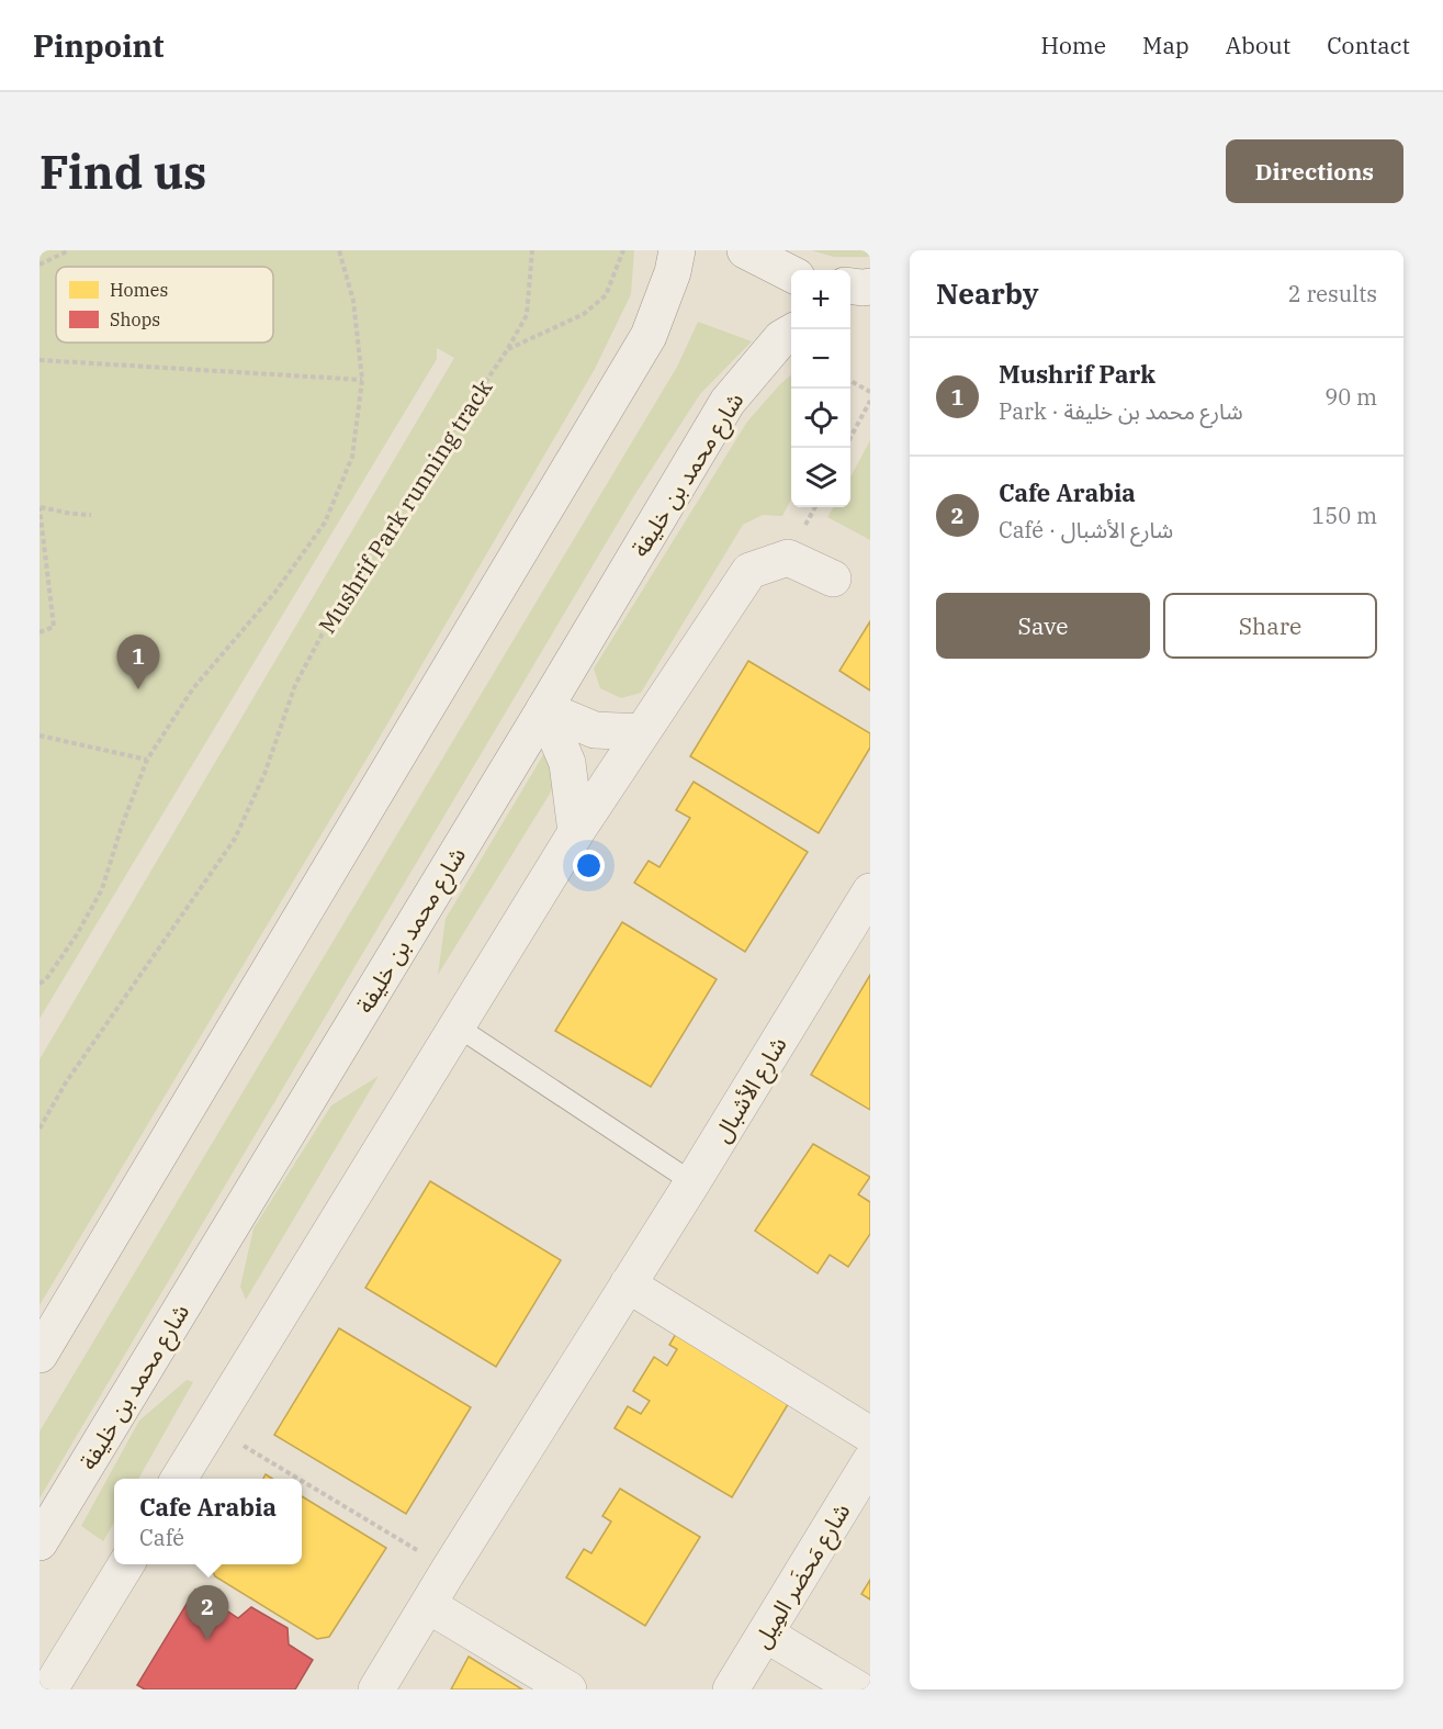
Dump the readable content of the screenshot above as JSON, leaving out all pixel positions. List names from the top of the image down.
{
  "streets": {
    "street": ["شارع محمد بن خليفة", "شارع الأشبال", "شارع مَحضَر المِيل"],
    "path": ["Mushrif Park running track"]
  },
  "legend": ["Homes", "Shops"],
  "page": {
    "header": "Pinpoint",
    "nav": [
      "Home",
      "Map",
      "About",
      "Contact"
    ],
    "buttons": [
      "Directions",
      ["Save", "Share"]
    ],
    "title": "Find us",
    "heading": ["Nearby", "2 results"],
    "map_buttons": ["+", "−"],
    "list": [
      {
        "mark": "1",
        "name": "Mushrif Park",
        "note": "Park · شارع محمد بن خليفة",
        "value": "90 m"
      },
      {
        "mark": "2",
        "name": "Cafe Arabia",
        "note": "Café · شارع الأشبال",
        "value": "150 m"
      }
    ],
    "pins": ["1", "2"],
    "popup": ["Cafe Arabia", "Café"]
  }
}
